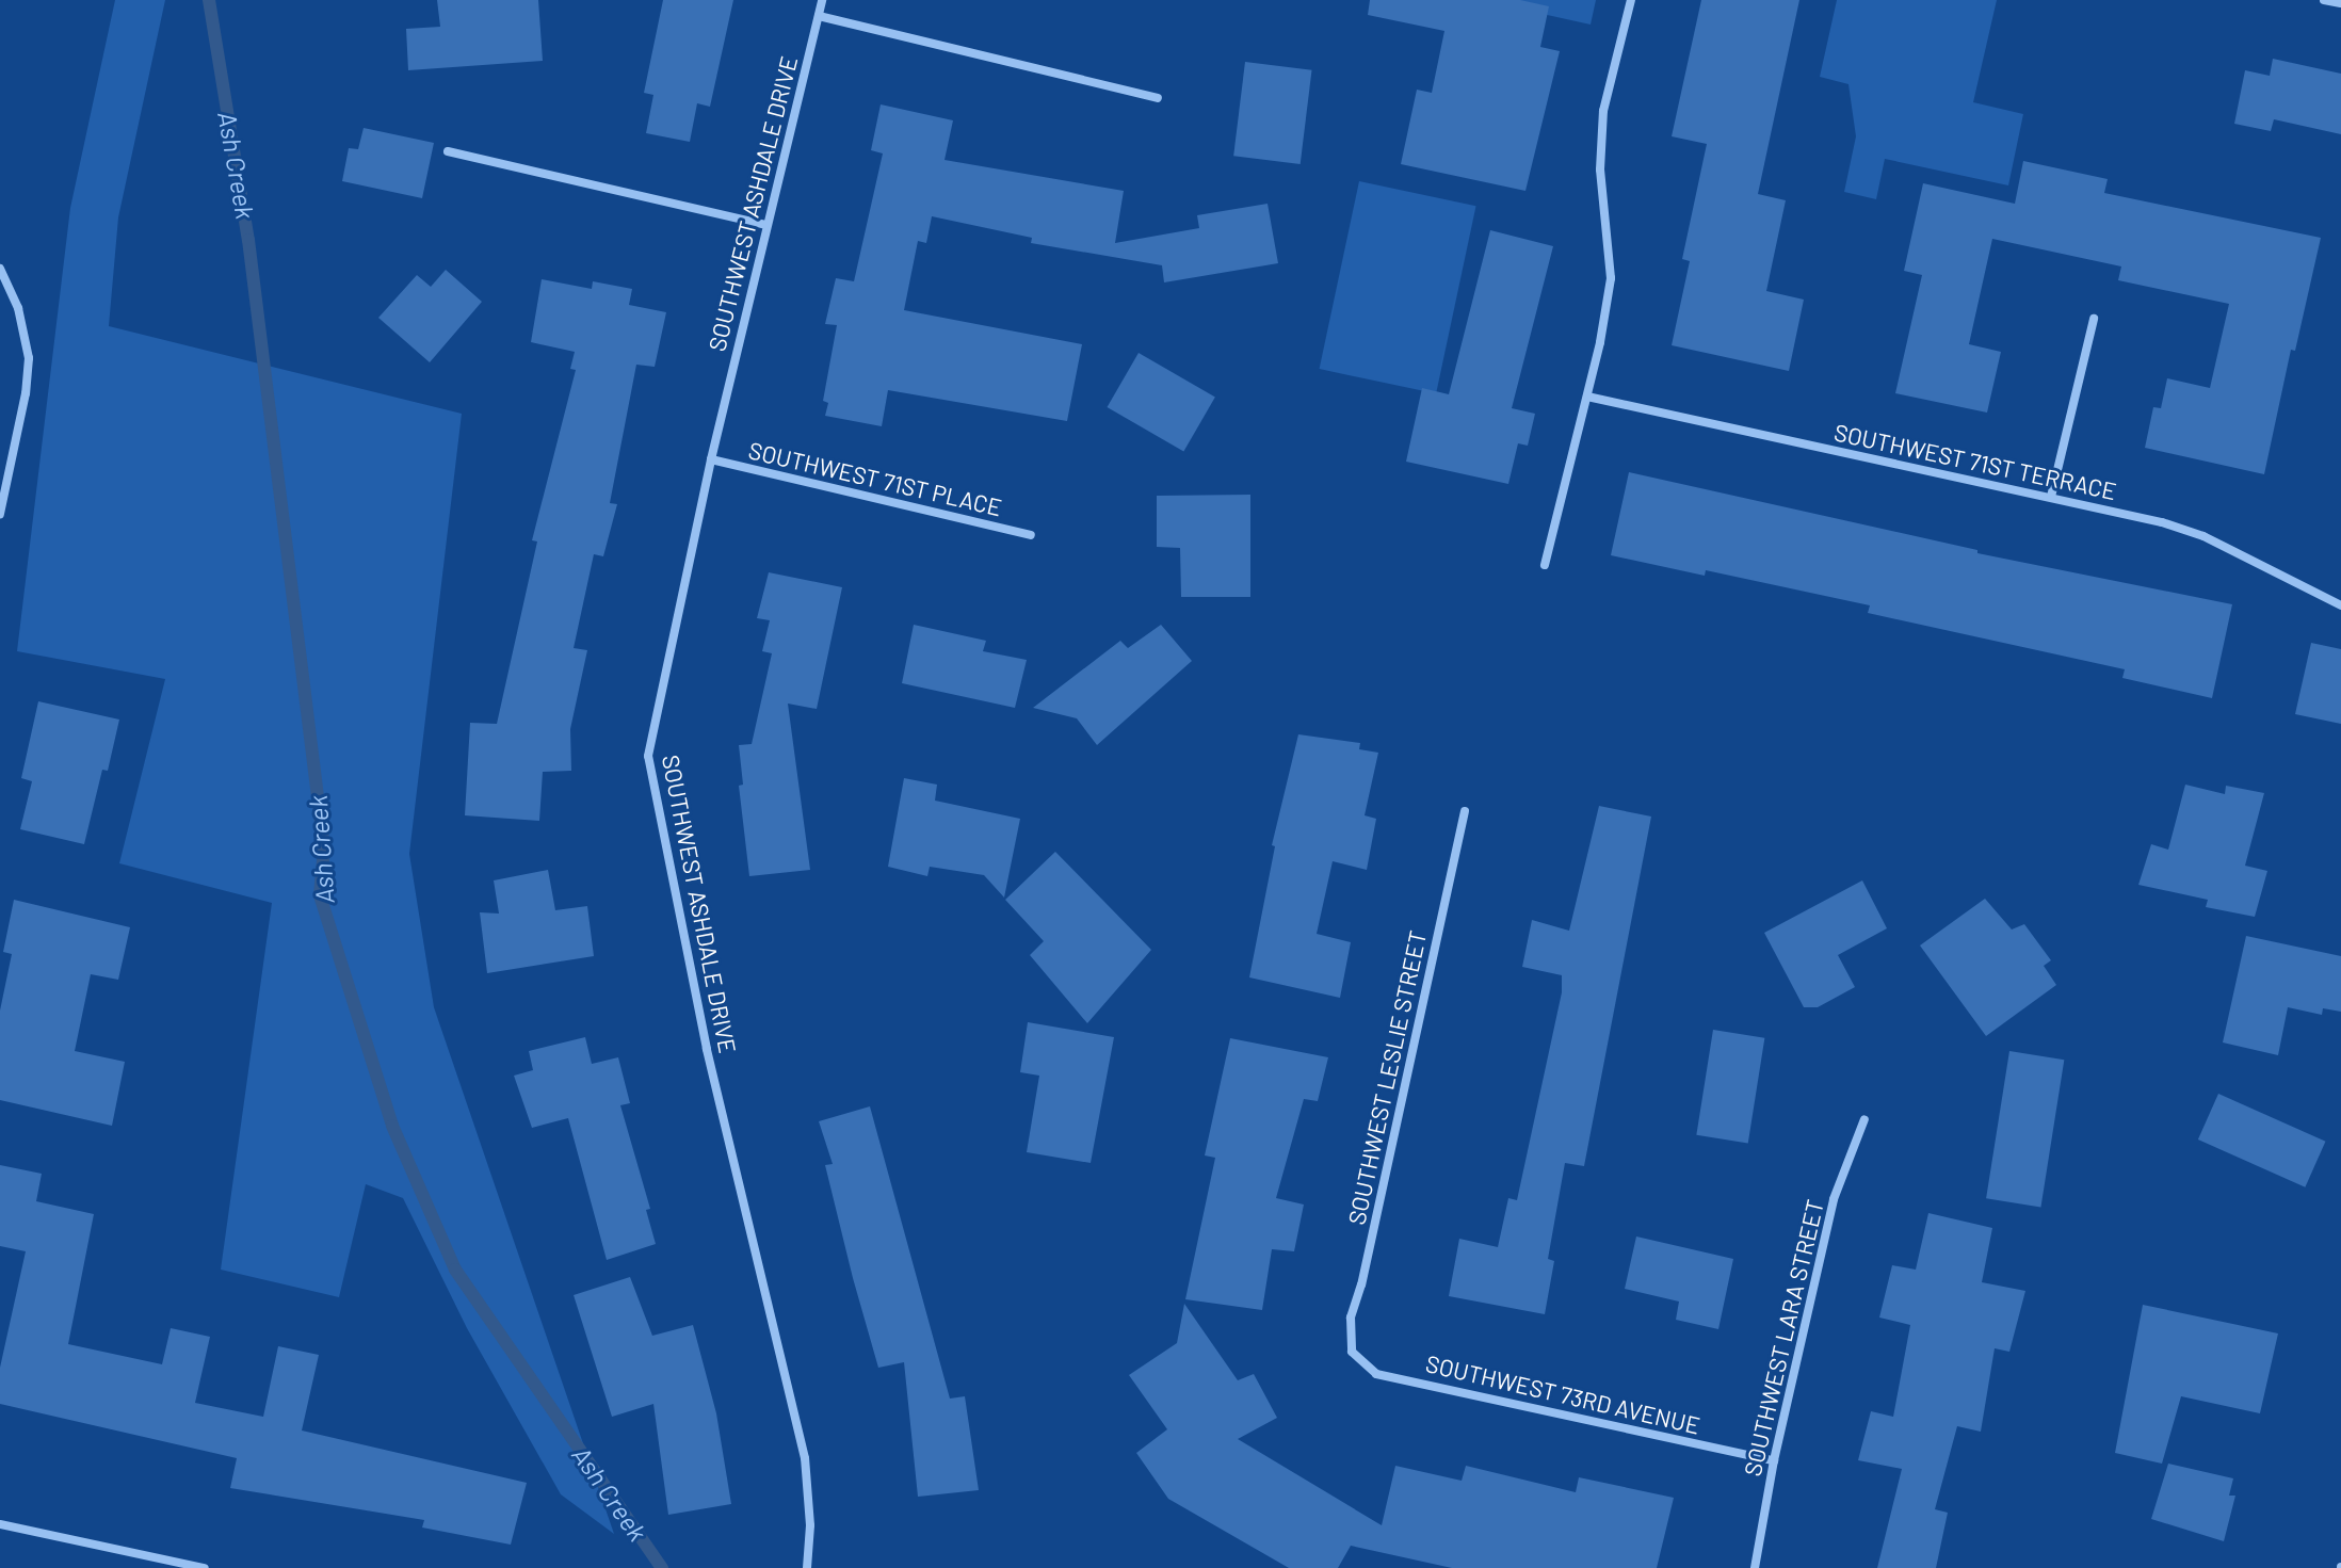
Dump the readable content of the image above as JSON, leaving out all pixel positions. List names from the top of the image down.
{
  "streets": {
    "street": [
      "SOUTHWEST ASHDALE DRIVE",
      "SOUTHWEST 71ST TERRACE",
      "SOUTHWEST 71ST PLACE",
      "SOUTHWEST LESLIE STREET",
      "SOUTHWEST LARA STREET",
      "SOUTHWEST 73RD AVENUE"
    ]
  },
  "crossings": [
    ["SOUTHWEST ASHDALE DRIVE", "SOUTHWEST 71ST PLACE"],
    ["SOUTHWEST LESLIE STREET", "SOUTHWEST 73RD AVENUE"],
    ["SOUTHWEST LARA STREET", "SOUTHWEST 73RD AVENUE"]
  ],
  "water": ["Ash Creek"]
}
